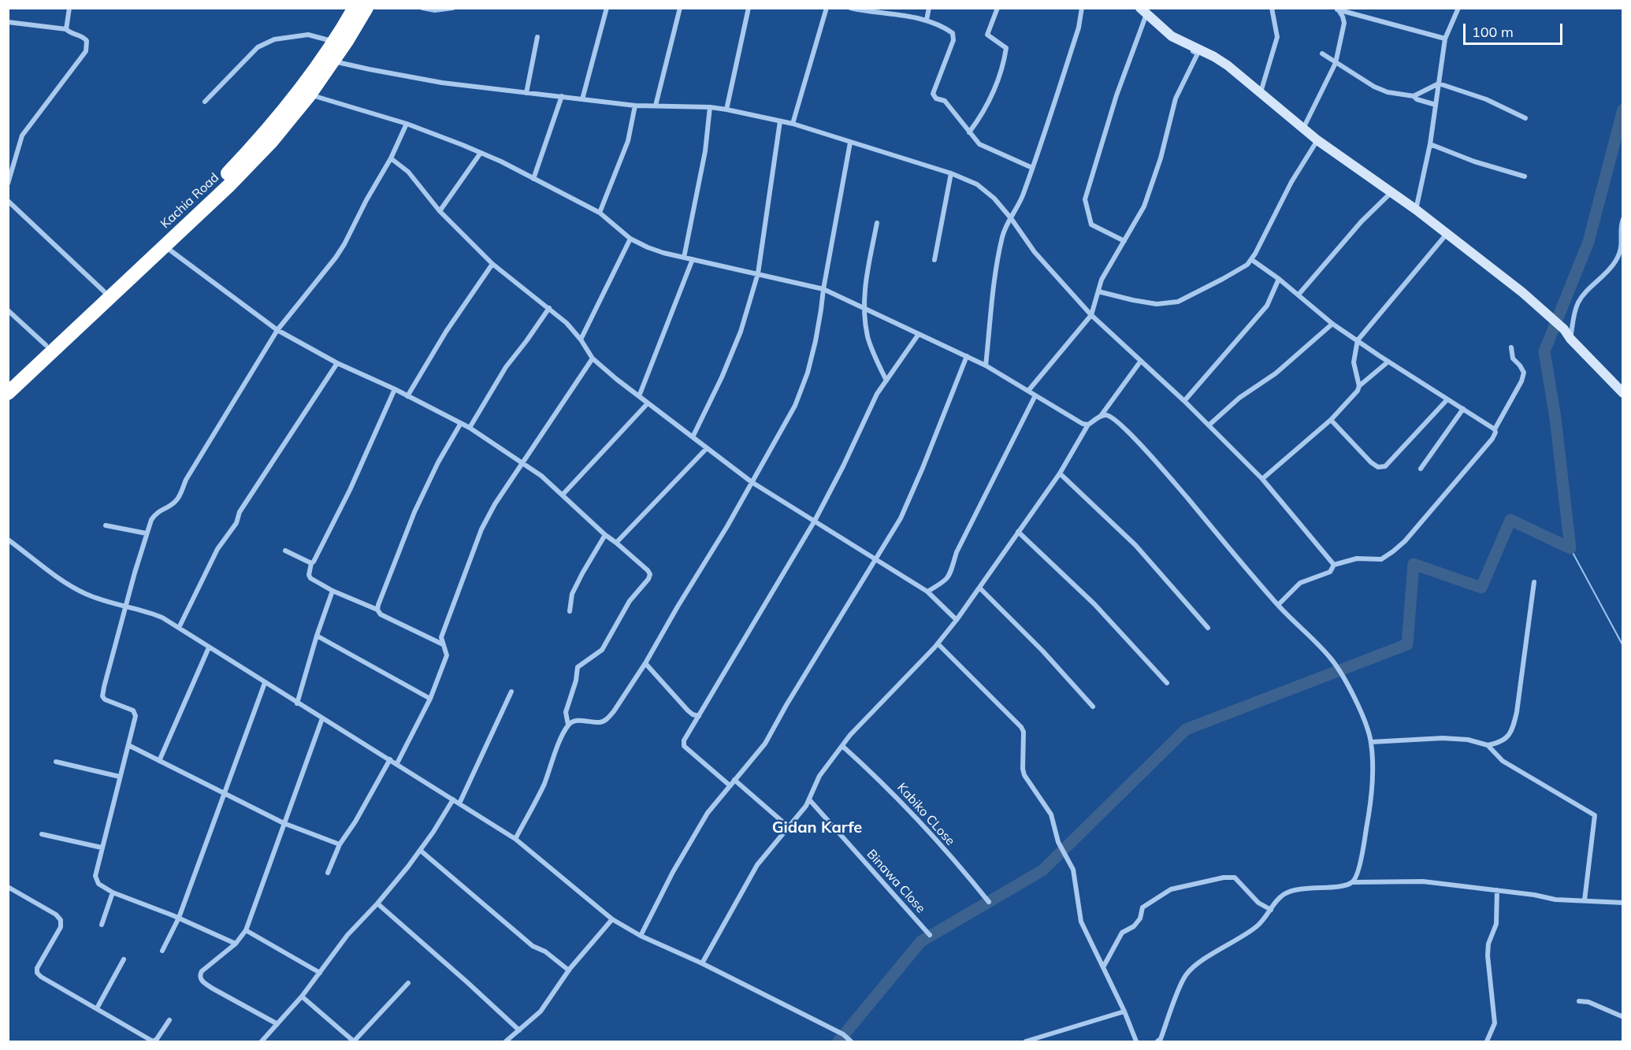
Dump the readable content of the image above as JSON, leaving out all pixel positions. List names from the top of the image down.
{
  "streets": {
    "highway": ["Kachia Road"],
    "street": ["Kabiko CLose", "Binawa Close"]
  },
  "districts": ["Gidan Karfe"],
  "scale_bar": "100 m"
}
